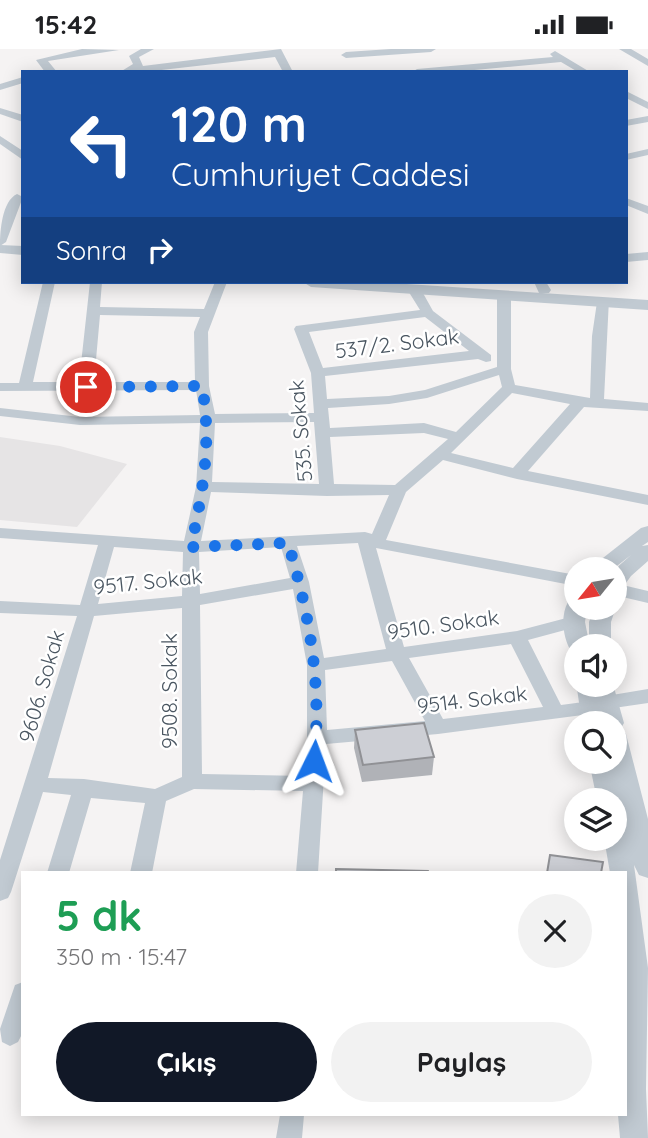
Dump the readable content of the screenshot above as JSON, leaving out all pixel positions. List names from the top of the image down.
{
  "streets": {
    "street": [
      "537/2. Sokak",
      "535. Sokak",
      "9517. Sokak",
      "9510. Sokak",
      "9606. Sokak",
      "9508. Sokak",
      "9514. Sokak"
    ]
  },
  "crossings": [
    ["537/2. Sokak", "535. Sokak"],
    ["9517. Sokak", "9606. Sokak"],
    ["9517. Sokak", "9508. Sokak"]
  ],
  "north": "bottom left",
  "page": {
    "status": "15:42",
    "turn": ["120 m", "Cumhuriyet Caddesi"],
    "then": "Sonra",
    "heading": ["5 dk", "350 m · 15:47"],
    "buttons": ["Çıkış", "Paylaş"]
  }
}
